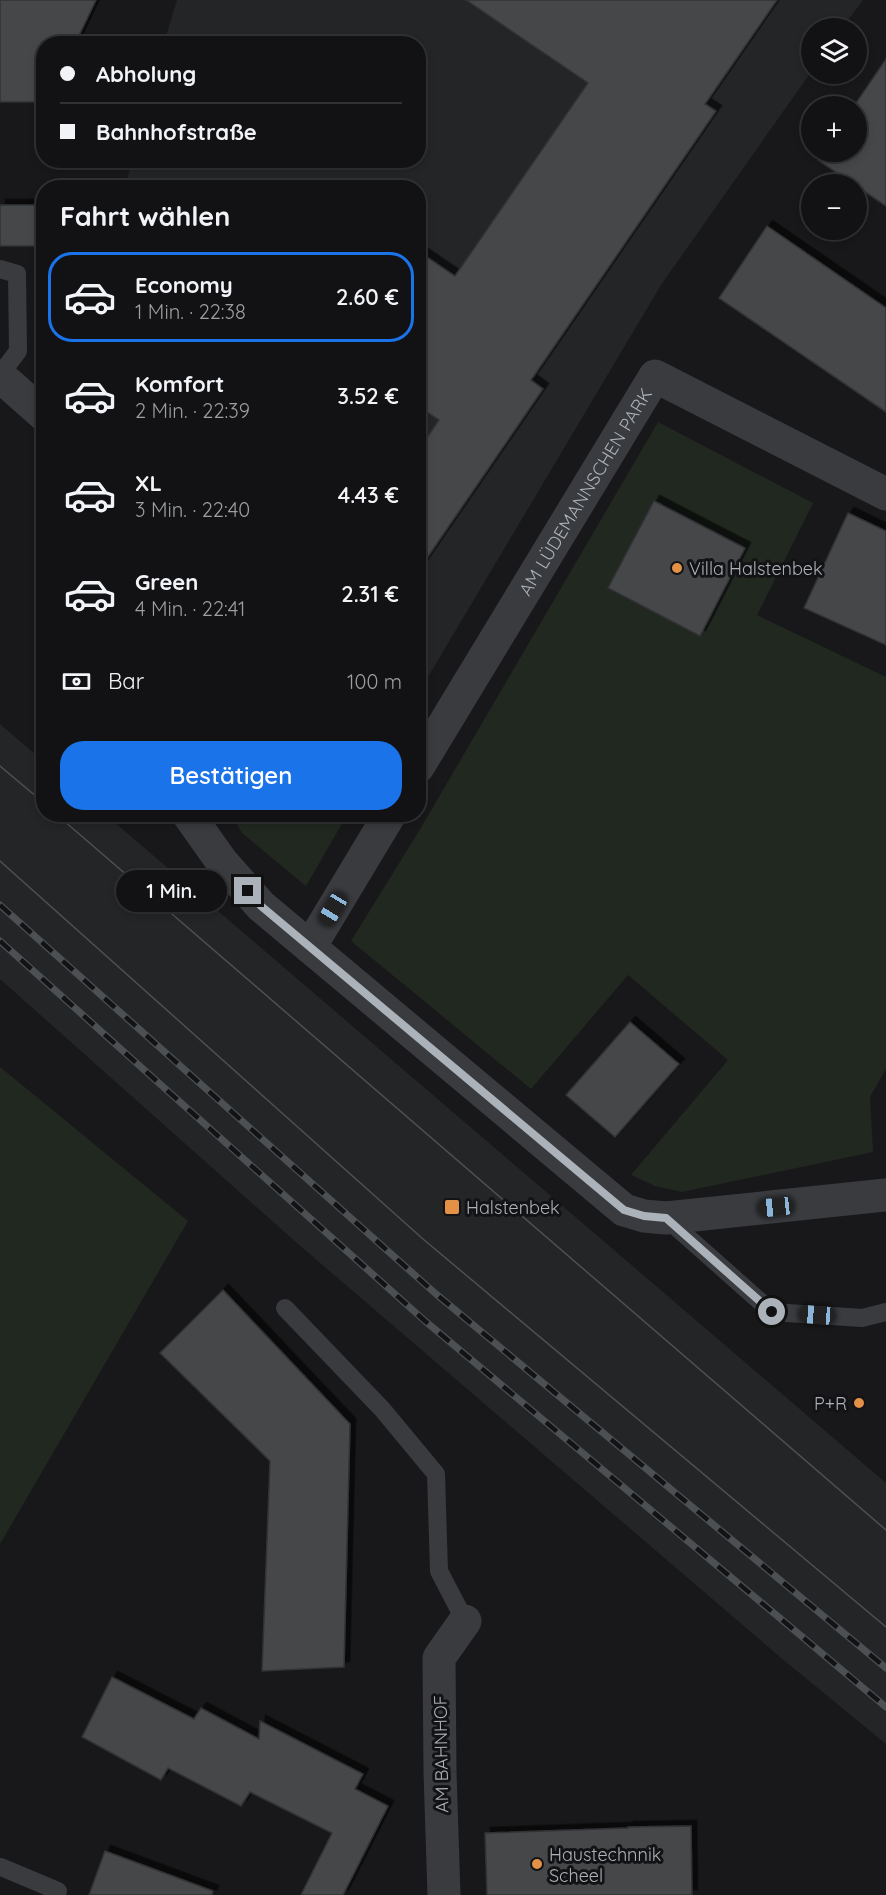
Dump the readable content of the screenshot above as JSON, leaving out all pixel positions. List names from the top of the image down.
{
  "streets": {
    "street": ["AM LÜDEMANNSCHEN PARK", "AM BAHNHOF"]
  },
  "places": {
    "other": ["Villa Halstenbek", "P+R", "Haustechnnik Scheel"],
    "transit": ["Halstenbek"]
  },
  "page": {
    "map_buttons": ["+", "−"],
    "banner": ["Abholung", "Bahnhofstraße"],
    "heading": "Fahrt wählen",
    "list": [
      {
        "name": "Economy",
        "note": "1 Min. · 22:38",
        "value": "2.60 €"
      },
      {
        "name": "Komfort",
        "note": "2 Min. · 22:39",
        "value": "3.52 €"
      },
      {
        "name": "XL",
        "note": "3 Min. · 22:40",
        "value": "4.43 €"
      },
      {
        "name": "Green",
        "note": "4 Min. · 22:41",
        "value": "2.31 €"
      }
    ],
    "pay": ["Bar", "100 m"],
    "buttons": "Bestätigen",
    "bubble": "1 Min."
  }
}
